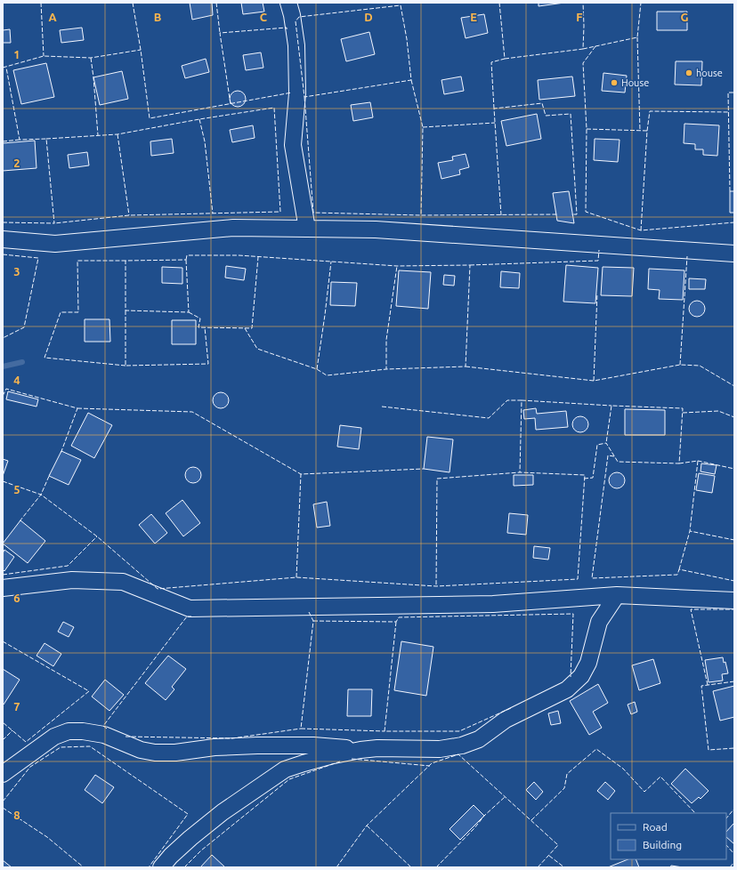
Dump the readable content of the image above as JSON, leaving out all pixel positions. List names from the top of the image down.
{
  "places": ["house", "House"],
  "legend": ["Road", "Building"],
  "grid": {
    "columns": [
      "A",
      "B",
      "C",
      "D",
      "E",
      "F",
      "G"
    ],
    "rows": [
      "1",
      "2",
      "3",
      "4",
      "5",
      "6",
      "7",
      "8"
    ]
  }
}
